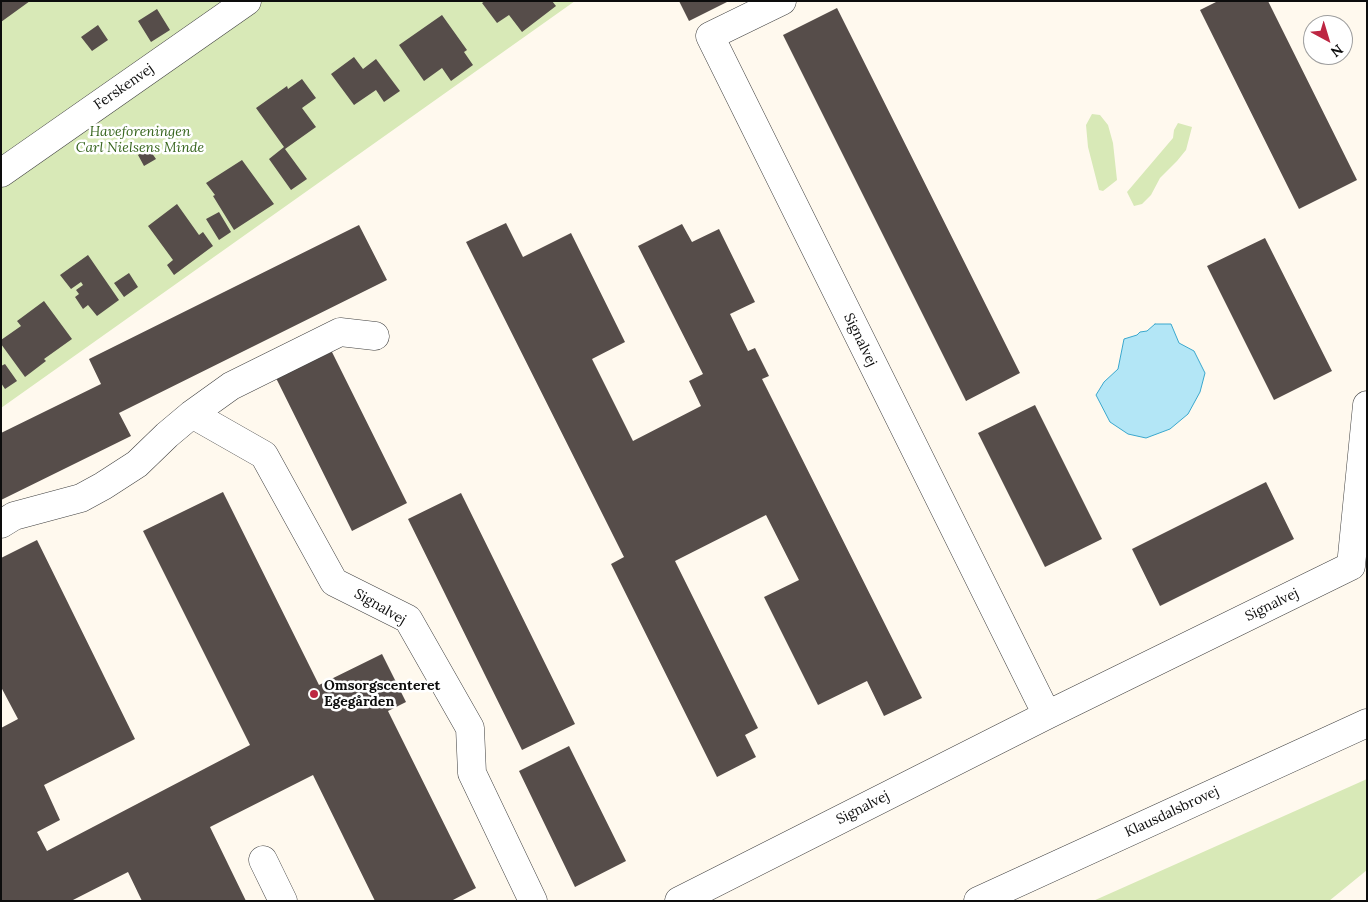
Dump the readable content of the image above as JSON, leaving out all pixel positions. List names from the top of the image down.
{
  "streets": {
    "street": ["Ferskenvej", "Signalvej", "Klausdalsbrovej"]
  },
  "parks": ["Haveforeningen Carl Nielsens Minde"],
  "places": ["Omsorgscenteret Egegården"],
  "north": "bottom right"
}
